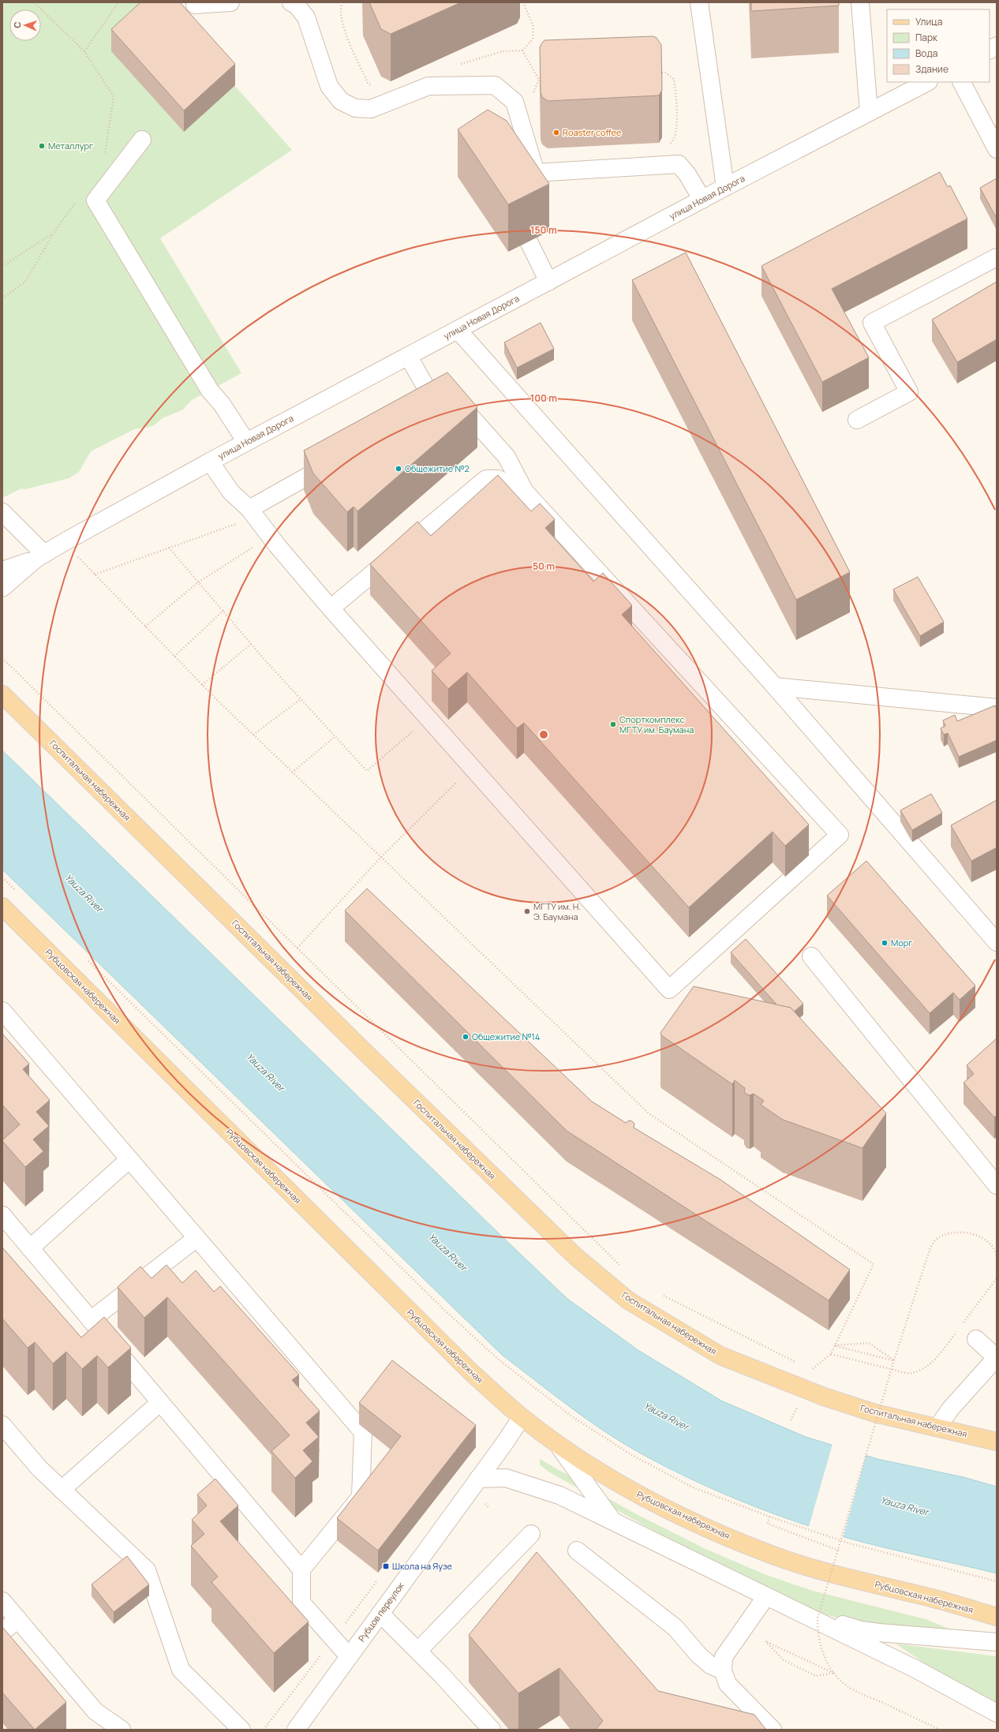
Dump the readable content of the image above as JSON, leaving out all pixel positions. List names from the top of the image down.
{
  "streets": {
    "main road": ["Госпитальная набережная", "Рубцовская набережная"],
    "street": ["улица Новая Дорога", "Рубцов переулок"]
  },
  "crossings": [
    ["Рубцовская набережная", "Рубцов переулок"]
  ],
  "water": ["Yauza River"],
  "places": {
    "other": [
      "Roaster coffee",
      "Металлург",
      "Общежитие №2",
      "Спорткомплекс МГТУ им. Баумана",
      "МГТУ им. Н. Э. Баумана",
      "Морг",
      "Общежитие №14"
    ],
    "transit": ["Школа на Яузе"]
  },
  "legend": [
    "Улица",
    "Парк",
    "Вода",
    "Здание"
  ],
  "north": "left",
  "rings": ["150 m", "100 m", "50 m"]
}
